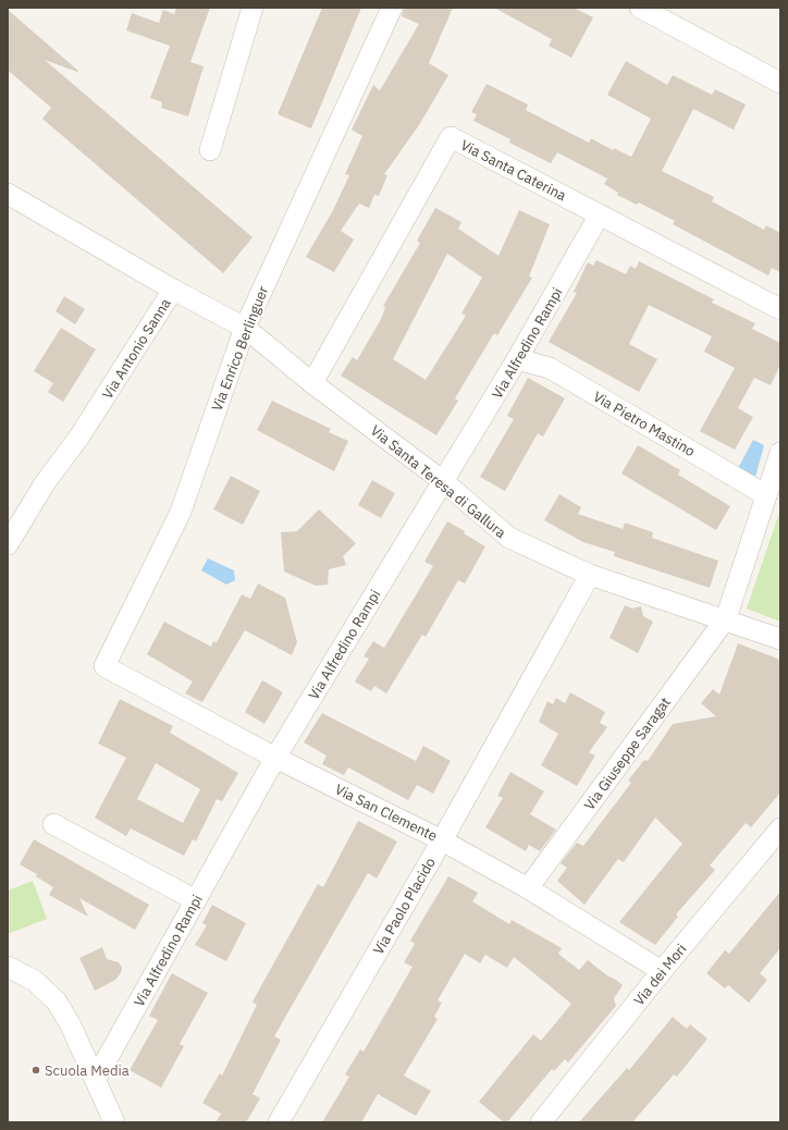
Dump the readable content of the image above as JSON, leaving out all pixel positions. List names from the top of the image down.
{
  "streets": {
    "street": [
      "Via Santa Caterina",
      "Via Alfredino Rampi",
      "Via Antonio Sanna",
      "Via Enrico Berlinguer",
      "Via Pietro Mastino",
      "Via Santa Teresa di Gallura",
      "Via Giuseppe Saragat",
      "Via San Clemente",
      "Via Paolo Placido",
      "Via dei Mori"
    ]
  },
  "crossings": [
    ["Via Santa Caterina", "Via Alfredino Rampi"],
    ["Via Santa Caterina", "Via Santa Teresa di Gallura"],
    ["Via Alfredino Rampi", "Via Pietro Mastino"],
    ["Via Alfredino Rampi", "Via Santa Teresa di Gallura"],
    ["Via Alfredino Rampi", "Via San Clemente"],
    ["Via Antonio Sanna", "Via Santa Teresa di Gallura"],
    ["Via Enrico Berlinguer", "Via Santa Teresa di Gallura"],
    ["Via Enrico Berlinguer", "Via San Clemente"],
    ["Via Pietro Mastino", "Via Giuseppe Saragat"],
    ["Via Santa Teresa di Gallura", "Via Giuseppe Saragat"],
    ["Via Santa Teresa di Gallura", "Via Paolo Placido"],
    ["Via Giuseppe Saragat", "Via San Clemente"],
    ["Via San Clemente", "Via Paolo Placido"],
    ["Via San Clemente", "Via dei Mori"]
  ],
  "places": ["Scuola Media"]
}
